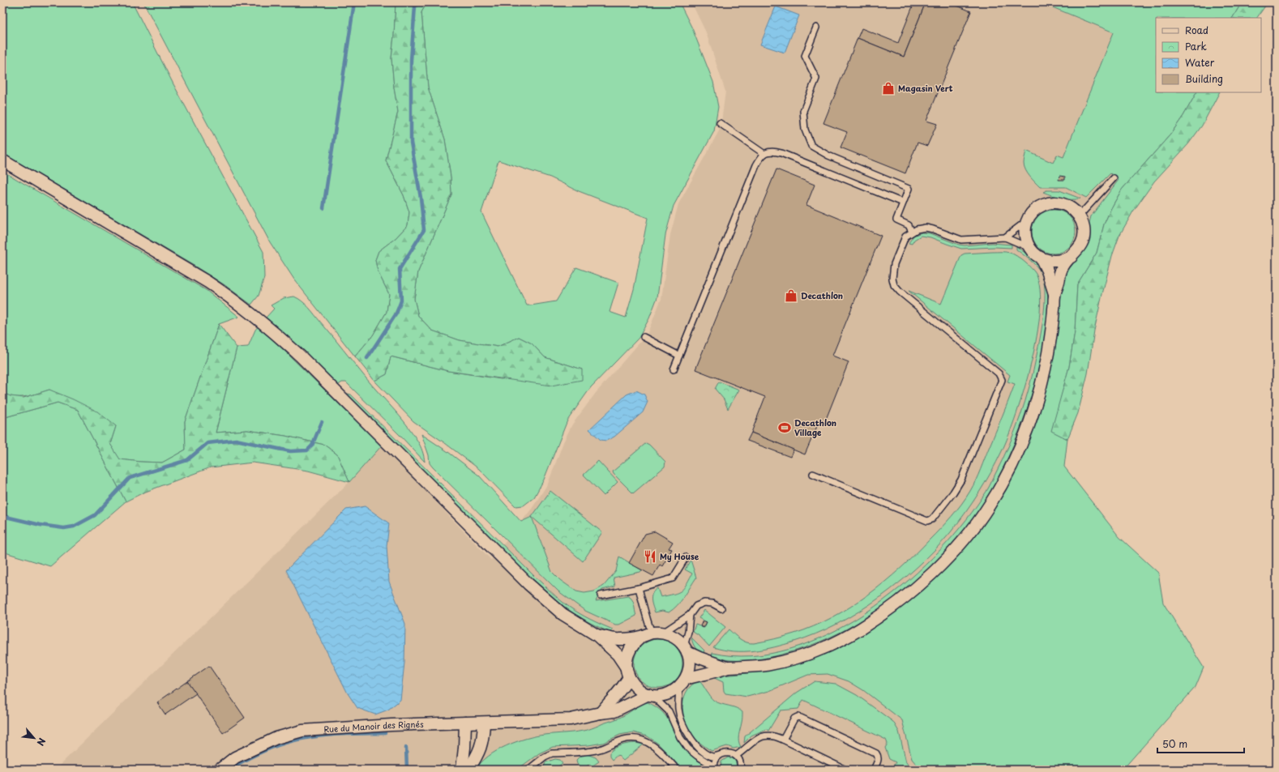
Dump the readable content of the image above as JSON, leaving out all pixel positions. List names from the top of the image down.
{
  "streets": {
    "street": ["Rue du Manoir des Rignés"]
  },
  "places": {
    "shop": ["Magasin Vert", "Decathlon"],
    "sports": ["Decathlon Village"],
    "restaurant": ["My House"]
  },
  "legend": [
    "Road",
    "Park",
    "Water",
    "Building"
  ],
  "scale_bar": "50 m",
  "north": "bottom right"
}
